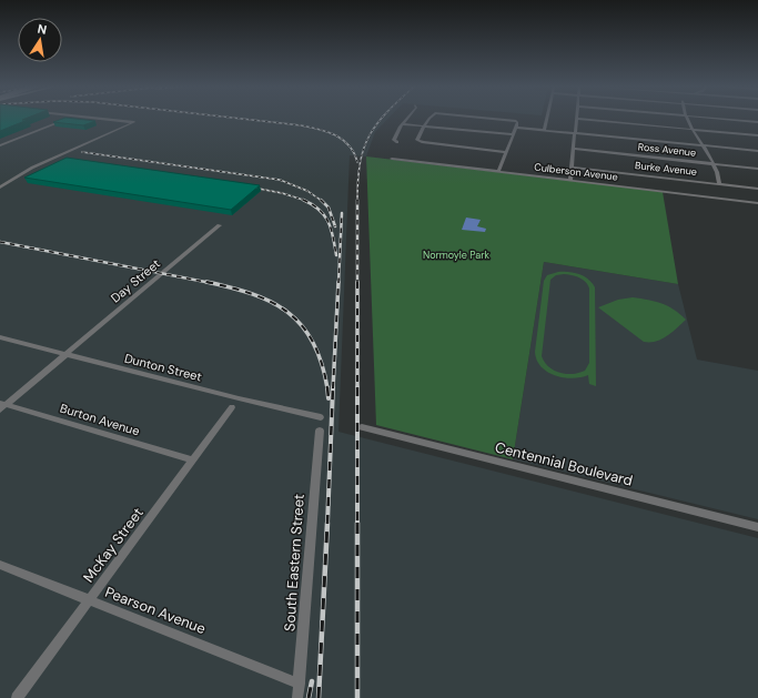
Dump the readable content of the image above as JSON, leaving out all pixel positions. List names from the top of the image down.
{
  "streets": {
    "street": [
      "Ross Avenue",
      "Burke Avenue",
      "Culberson Avenue",
      "Day Street",
      "Dunton Street",
      "Burton Avenue",
      "Centennial Boulevard",
      "McKay Street",
      "South Eastern Street",
      "Pearson Avenue"
    ]
  },
  "crossings": [
    ["Day Street", "Dunton Street"],
    ["Day Street", "Burton Avenue"],
    ["Burton Avenue", "McKay Street"],
    ["McKay Street", "Pearson Avenue"],
    ["South Eastern Street", "Pearson Avenue"]
  ],
  "parks": ["Normoyle Park"],
  "north": "top"
}
